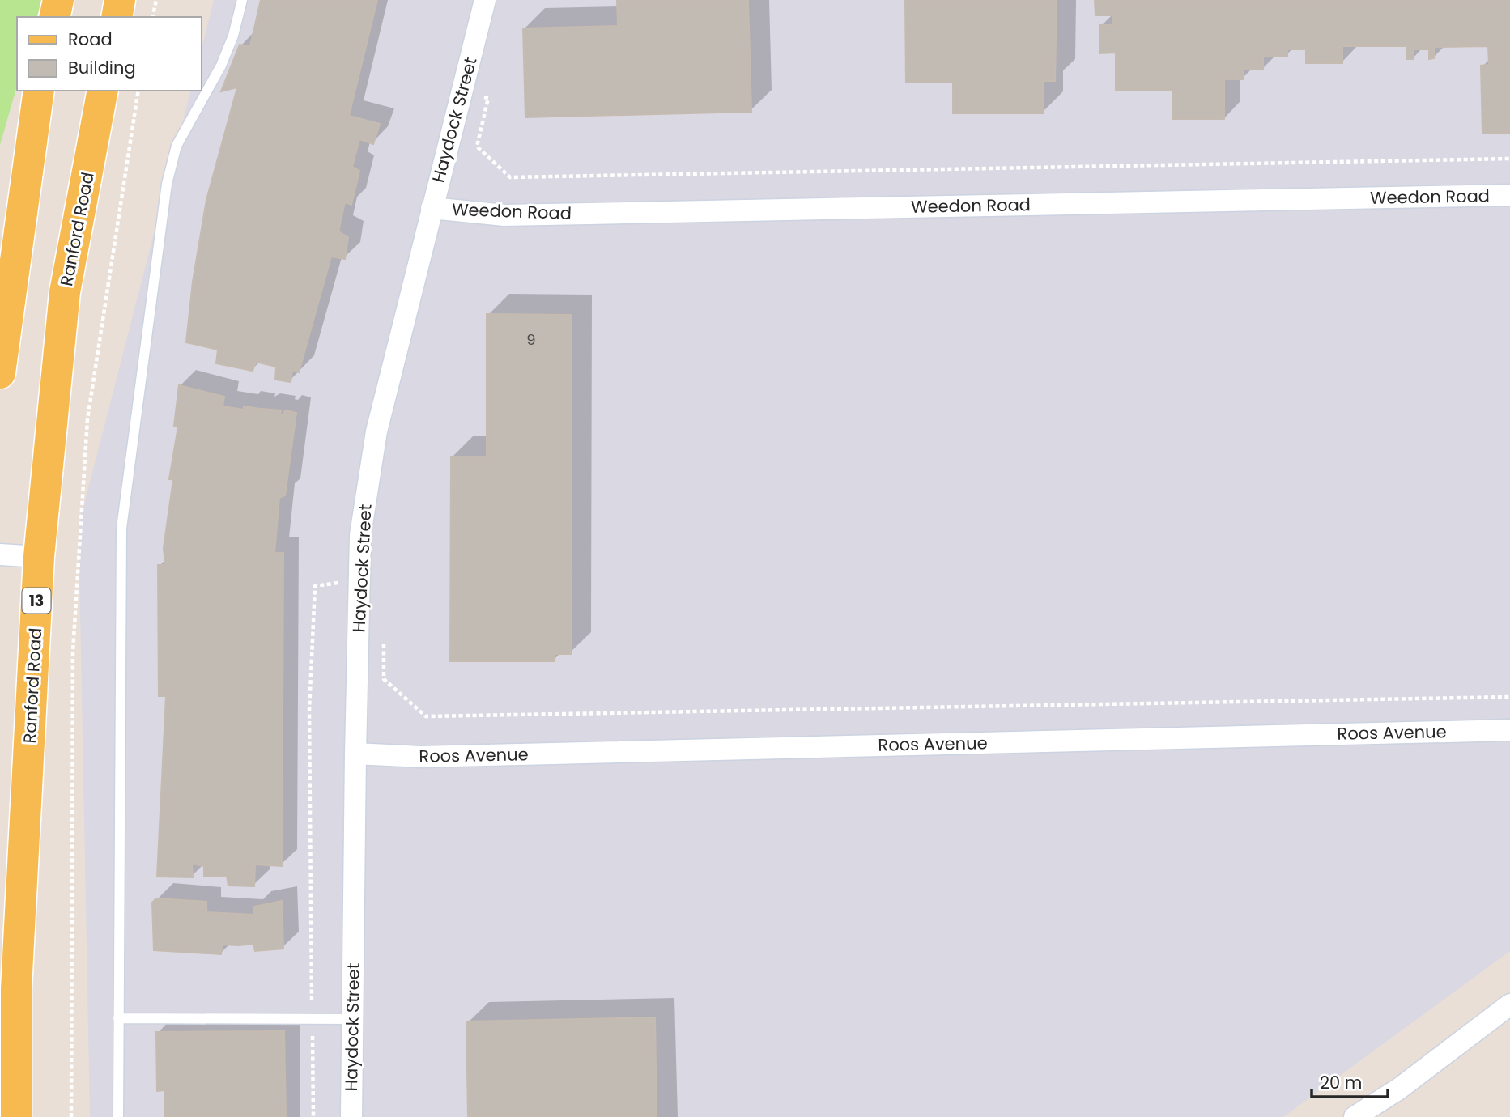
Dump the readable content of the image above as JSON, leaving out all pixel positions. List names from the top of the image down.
{
  "streets": {
    "main road": ["Ranford Road", "13"],
    "street": ["Haydock Street", "Weedon Road", "Roos Avenue"]
  },
  "crossings": [
    ["Haydock Street", "Weedon Road"],
    ["Haydock Street", "Roos Avenue"]
  ],
  "house_numbers": ["9"],
  "legend": ["Road", "Building"],
  "scale_bar": "20 m"
}
